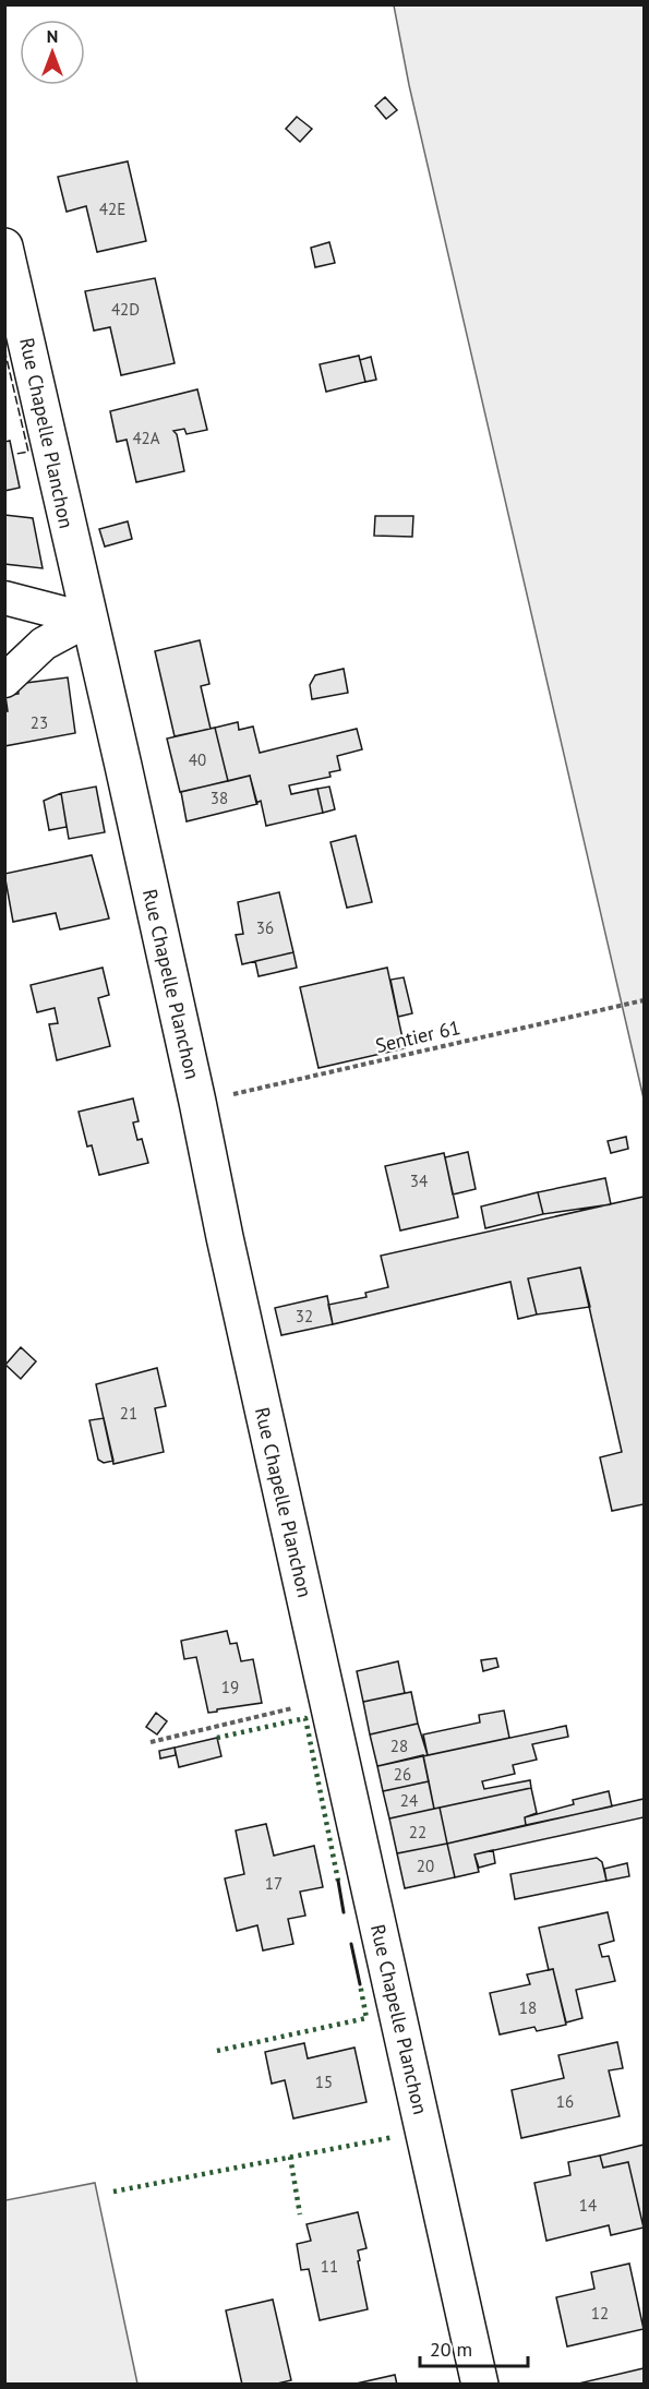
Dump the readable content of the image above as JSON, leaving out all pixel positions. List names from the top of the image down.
{
  "streets": {
    "street": ["Rue Chapelle Planchon"],
    "path": ["Sentier 61"]
  },
  "crossings": [
    ["Rue Chapelle Planchon", "Sentier 61"]
  ],
  "house_numbers": [
    "42E",
    "42D",
    "42A",
    "23",
    "40",
    "38",
    "36",
    "34",
    "32",
    "21",
    "19",
    "28",
    "26",
    "24",
    "22",
    "20",
    "17",
    "18",
    "15",
    "16",
    "14",
    "11",
    "12"
  ],
  "scale_bar": "20 m",
  "north": "top"
}
